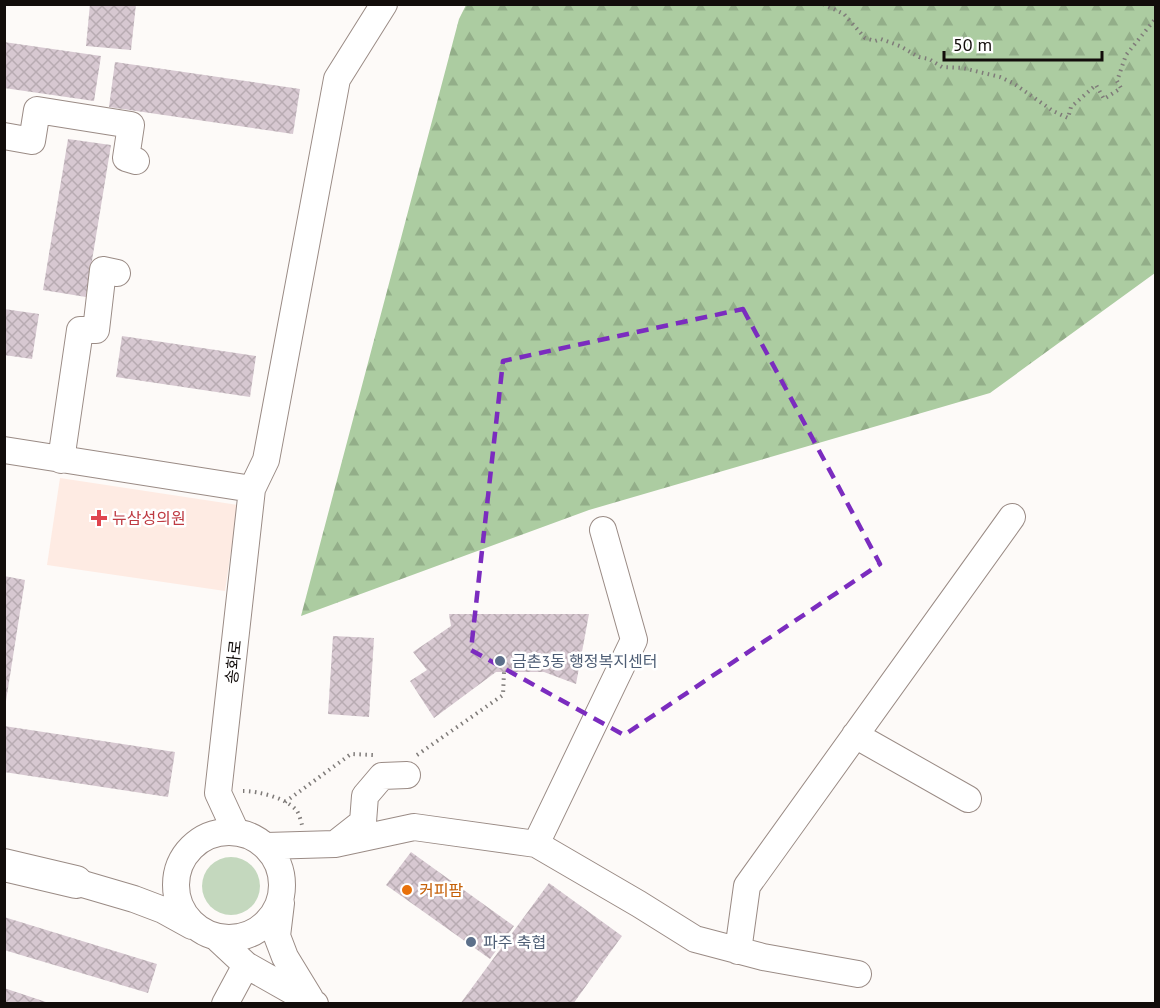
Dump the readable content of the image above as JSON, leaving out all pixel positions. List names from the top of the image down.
{
  "streets": {
    "street": ["송화로"]
  },
  "places": {
    "health": ["뉴삼성의원"],
    "other": ["금촌3동 행정복지센터", "커피팜", "파주 축협"]
  },
  "scale_bar": "50 m"
}
